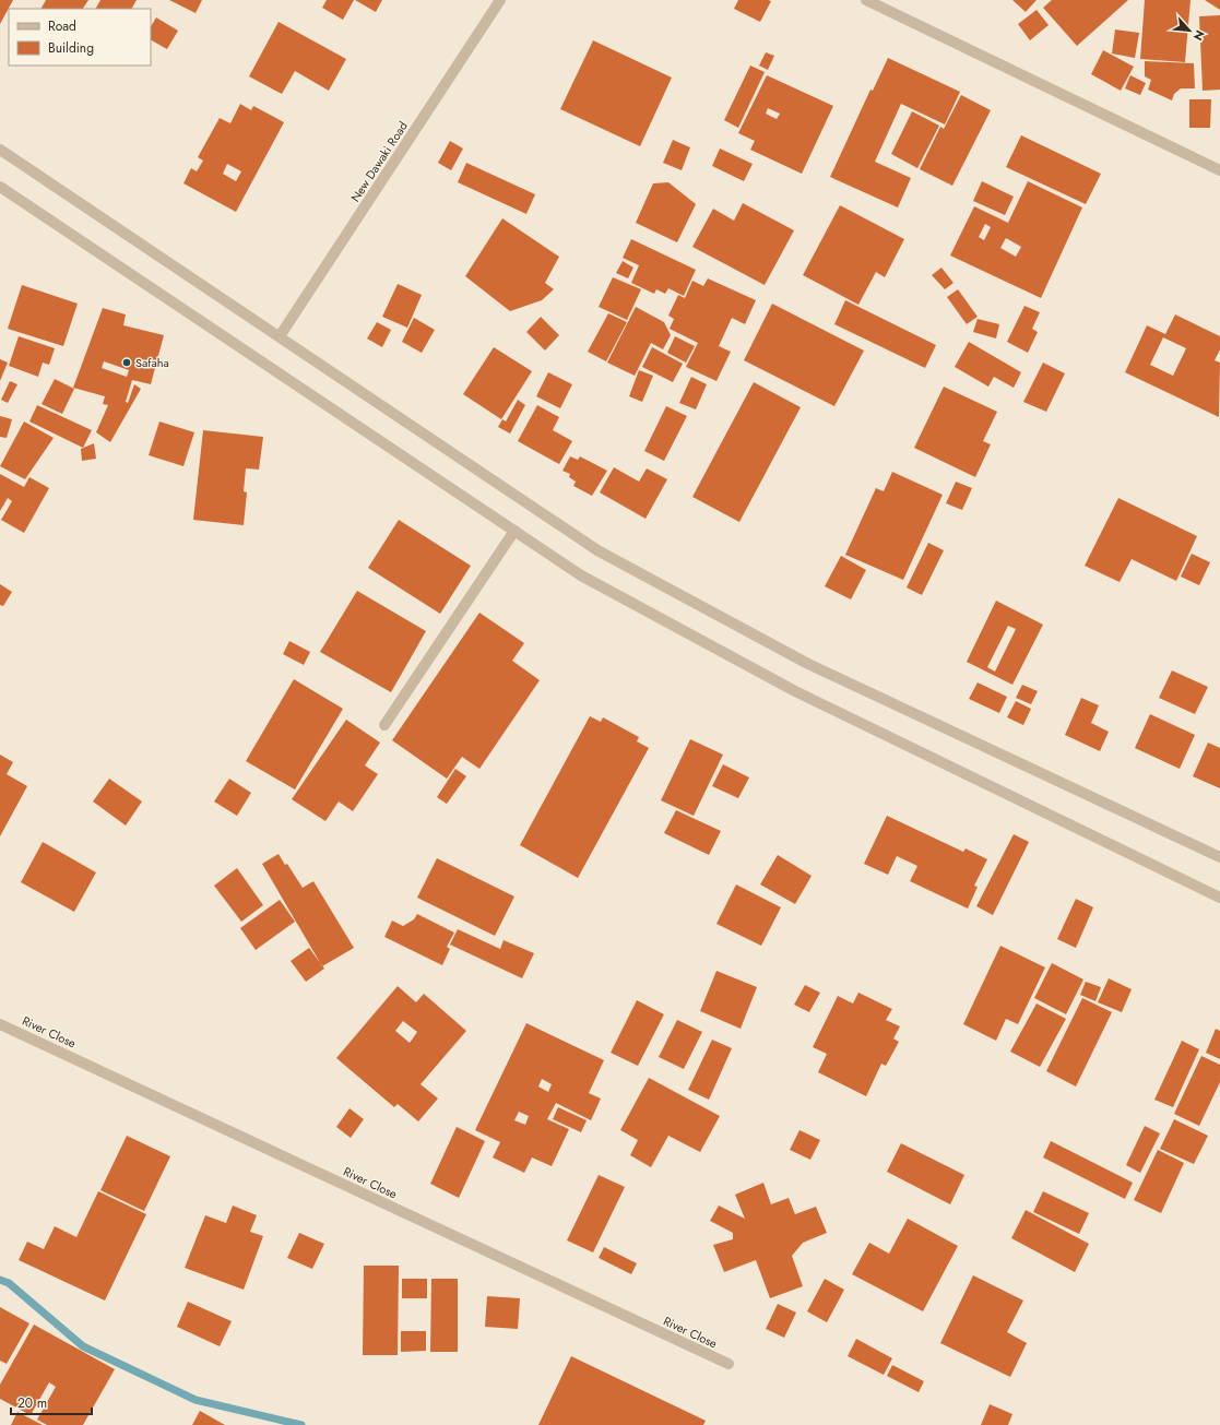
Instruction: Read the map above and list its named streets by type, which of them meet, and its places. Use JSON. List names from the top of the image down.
{
  "streets": {
    "street": ["New Dawaki Road", "River Close"]
  },
  "places": ["Safaha"],
  "legend": ["Road", "Building"],
  "scale_bar": "20 m",
  "north": "bottom right"
}
